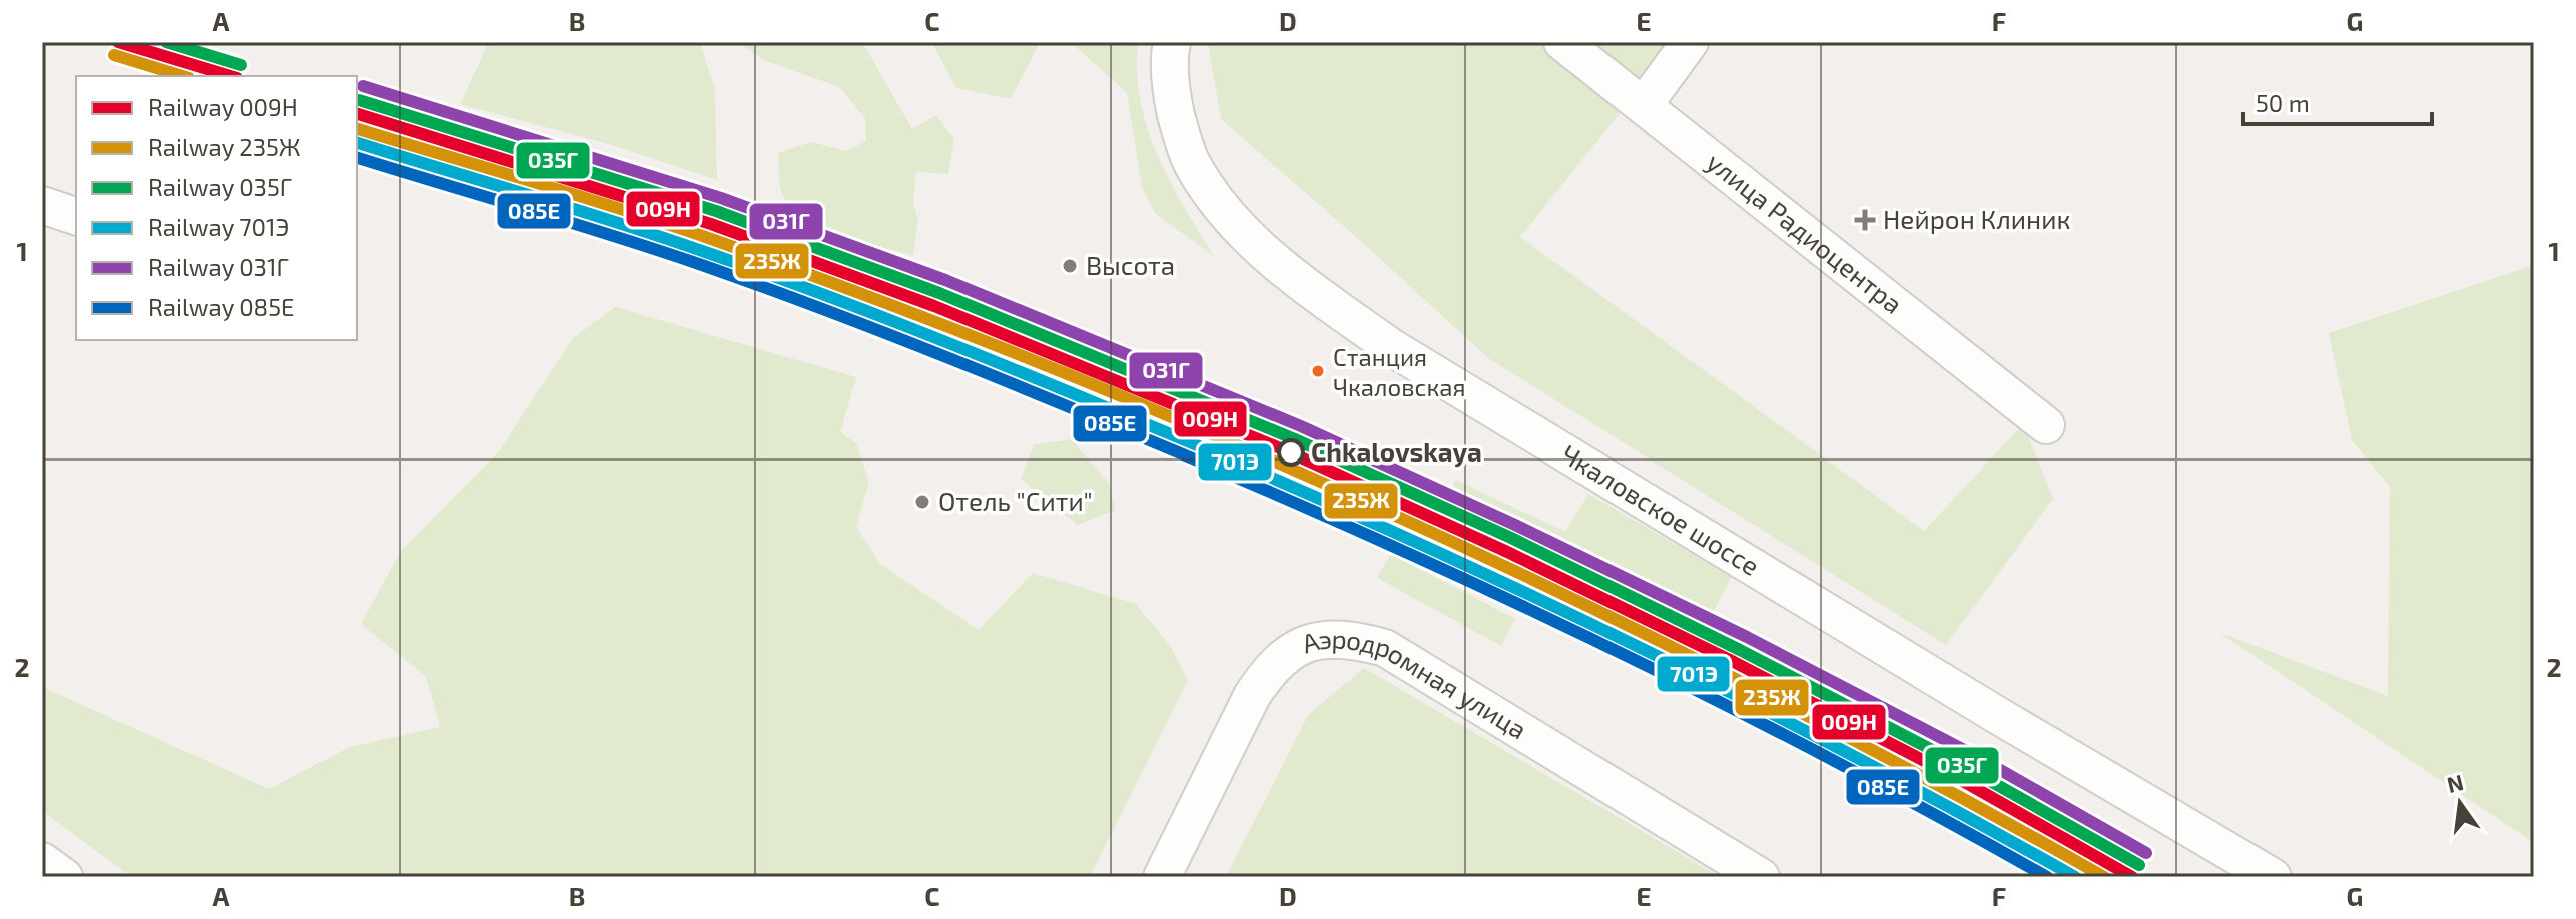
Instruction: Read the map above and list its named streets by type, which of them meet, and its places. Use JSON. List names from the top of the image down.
{
  "streets": {
    "street": ["улица Радиоцентра", "Чкаловское шоссе", "Аэродромная улица"]
  },
  "places": {
    "health": ["Нейрон Клиник"],
    "other": [
      "Высота",
      "Станция Чкаловская",
      "Chkalovskaya",
      "Отель \"Сити\""
    ]
  },
  "lines": [
    "rail line 009Н",
    "rail line 035Г",
    "rail line 235Ж",
    "rail line 031Г",
    "rail line 701Э",
    "rail line 085Е"
  ],
  "legend": [
    "Railway 009Н",
    "Railway 235Ж",
    "Railway 035Г",
    "Railway 701Э",
    "Railway 031Г",
    "Railway 085Е"
  ],
  "scale_bar": "50 m",
  "north": "top",
  "grid": {
    "columns": [
      "A",
      "B",
      "C",
      "D",
      "E",
      "F",
      "G"
    ],
    "rows": ["1", "2"]
  }
}
